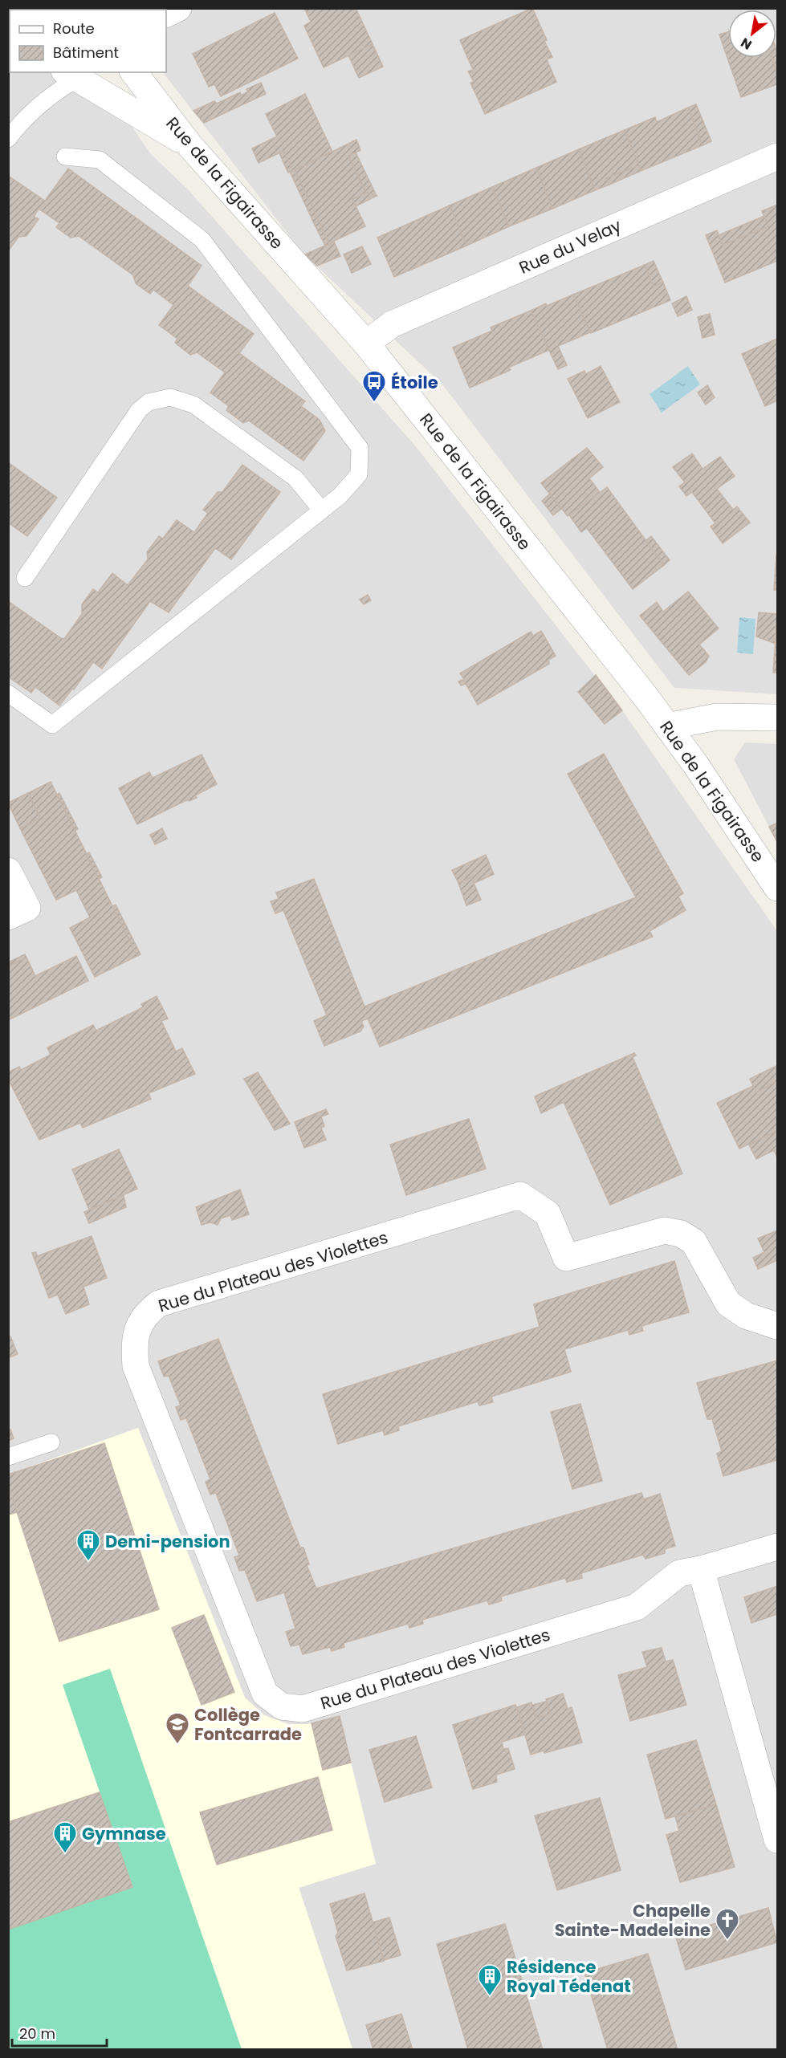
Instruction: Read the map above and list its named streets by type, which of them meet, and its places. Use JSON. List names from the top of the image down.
{
  "streets": {
    "street": ["Rue de la Figairasse", "Rue du Velay", "Rue du Plateau des Violettes"]
  },
  "crossings": [
    ["Rue de la Figairasse", "Rue du Velay"]
  ],
  "places": {
    "bus stop": ["Étoile"],
    "building": ["Demi-pension", "Gymnase", "Résidence Royal Tédenat"],
    "school or university": ["Collège Fontcarrade"],
    "church": ["Chapelle Sainte-Madeleine"]
  },
  "legend": ["Route", "Bâtiment"],
  "scale_bar": "20 m",
  "north": "bottom left"
}
